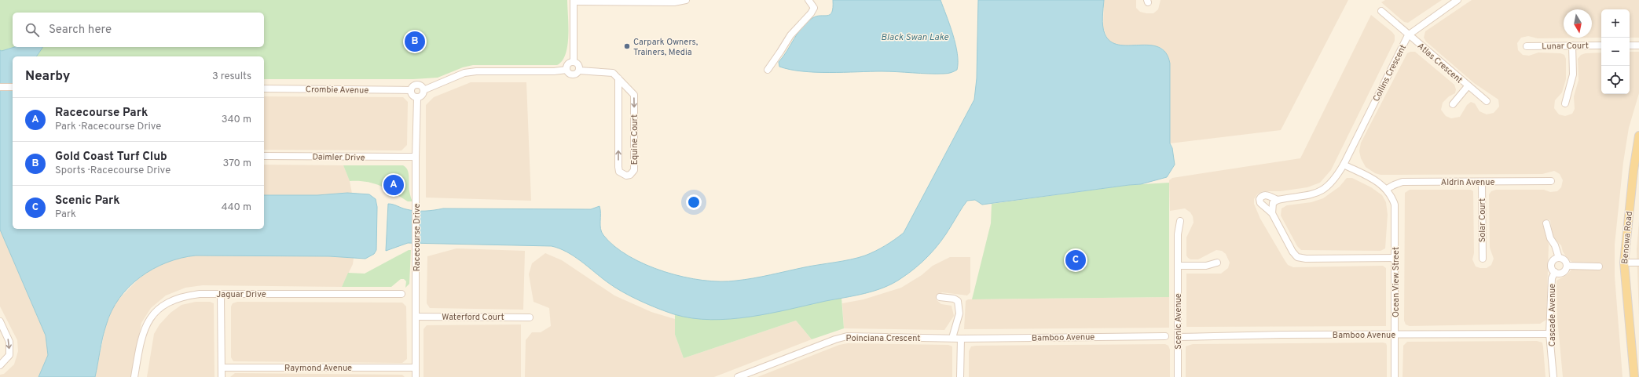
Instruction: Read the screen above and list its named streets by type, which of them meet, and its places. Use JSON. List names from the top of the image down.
{
  "streets": {
    "main road": ["Benowa Road"],
    "street": [
      "Lunar Court",
      "Atlas Crescent",
      "Collins Crescent",
      "Crombie Avenue",
      "Equine Court",
      "Daimler Drive",
      "Aldrin Avenue",
      "Solar Court",
      "Racecourse Drive",
      "Ocean View Street",
      "Jaguar Drive",
      "Cascade Avenue",
      "Waterford Court",
      "Scenic Avenue",
      "Bamboo Avenue",
      "Poinciana Crescent",
      "Raymond Avenue"
    ]
  },
  "crossings": [
    ["Atlas Crescent", "Collins Crescent"],
    ["Collins Crescent", "Ocean View Street"],
    ["Crombie Avenue", "Racecourse Drive"],
    ["Daimler Drive", "Racecourse Drive"],
    ["Aldrin Avenue", "Solar Court"],
    ["Aldrin Avenue", "Ocean View Street"],
    ["Racecourse Drive", "Waterford Court"],
    ["Racecourse Drive", "Raymond Avenue"],
    ["Ocean View Street", "Bamboo Avenue"],
    ["Cascade Avenue", "Bamboo Avenue"],
    ["Scenic Avenue", "Bamboo Avenue"],
    ["Bamboo Avenue", "Poinciana Crescent"]
  ],
  "water": ["Black Swan Lake"],
  "places": ["Carpark Owners, Trainers, Media"],
  "north": "bottom",
  "page": {
    "map_buttons": ["+", "−"],
    "search": "Search here",
    "pins": ["B", "A", "C"],
    "heading": ["Nearby", "3 results"],
    "list": [
      {
        "mark": "A",
        "name": "Racecourse Park",
        "note": "Park · Racecourse Drive",
        "value": "340 m"
      },
      {
        "mark": "B",
        "name": "Gold Coast Turf Club",
        "note": "Sports · Racecourse Drive",
        "value": "370 m"
      },
      {
        "mark": "C",
        "name": "Scenic Park",
        "note": "Park",
        "value": "440 m"
      }
    ]
  }
}
